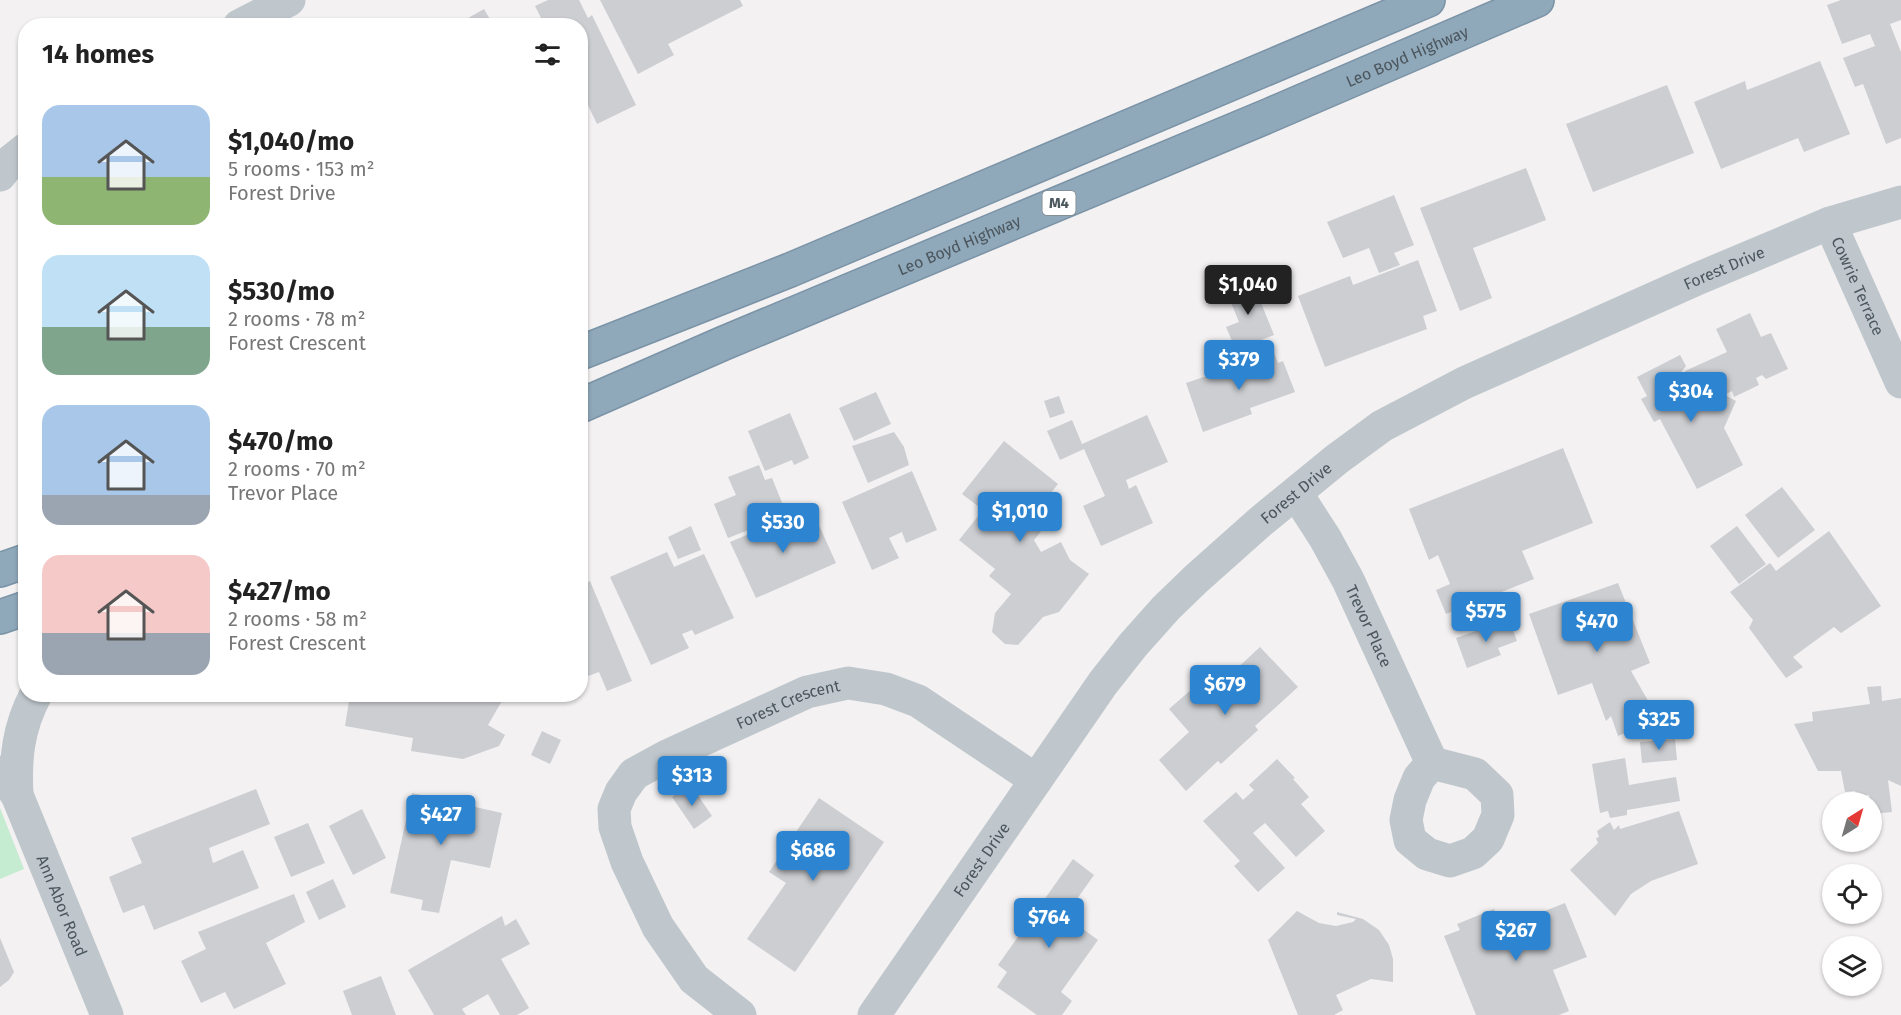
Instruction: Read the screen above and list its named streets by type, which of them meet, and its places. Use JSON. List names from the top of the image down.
{
  "streets": {
    "highway": ["Leo Boyd Highway", "M4"],
    "street": [
      "Forest Drive",
      "Cowrie Terrace",
      "Trevor Place",
      "Forest Crescent",
      "Ann Abor Road"
    ]
  },
  "crossings": [
    ["Forest Drive", "Cowrie Terrace"],
    ["Forest Drive", "Trevor Place"],
    ["Forest Drive", "Forest Crescent"]
  ],
  "north": "top right",
  "page": {
    "heading": "14 homes",
    "list": [
      {
        "name": "$1,040/mo",
        "note": "5 rooms · 153 m² · Forest Drive"
      },
      {
        "name": "$530/mo",
        "note": "2 rooms · 78 m² · Forest Crescent"
      },
      {
        "name": "$470/mo",
        "note": "2 rooms · 70 m² · Trevor Place"
      },
      {
        "name": "$427/mo",
        "note": "2 rooms · 58 m² · Forest Crescent"
      }
    ],
    "price": [
      "$1,040",
      "$379",
      "$304",
      "$1,010",
      "$530",
      "$575",
      "$470",
      "$679",
      "$325",
      "$313",
      "$427",
      "$686",
      "$764",
      "$267"
    ]
  }
}
